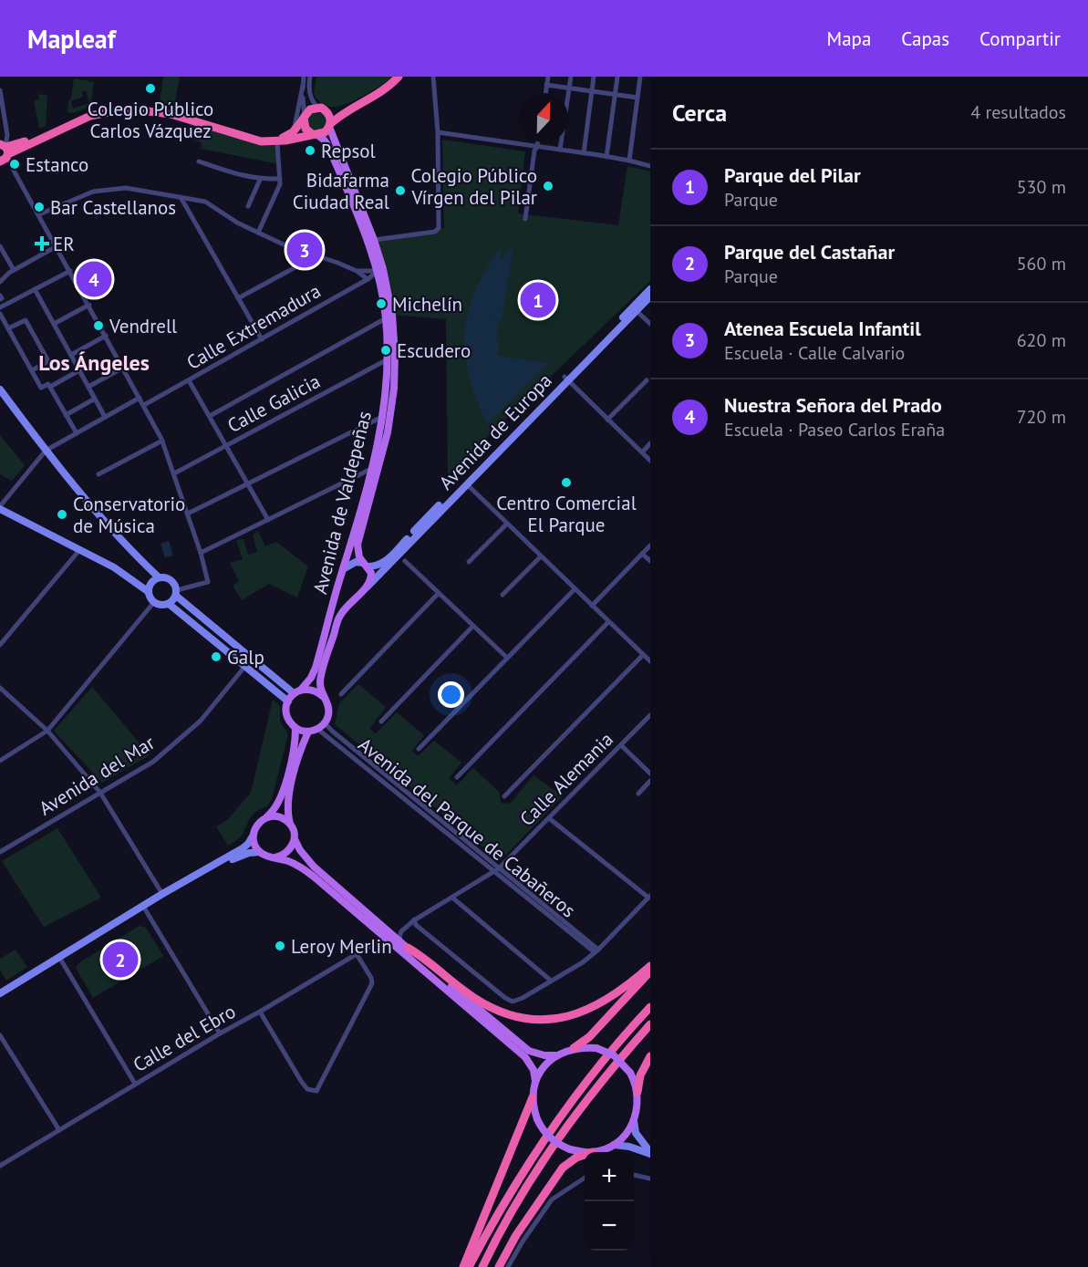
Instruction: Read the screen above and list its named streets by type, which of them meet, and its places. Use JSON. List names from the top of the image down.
{
  "streets": {
    "main road": ["Avenida de Europa", "Avenida de Valdepeñas"],
    "street": [
      "Calle Extremadura",
      "Calle Galicia",
      "Avenida del Mar",
      "Calle Alemania",
      "Avenida del Parque de Cabañeros",
      "Calle del Ebro"
    ]
  },
  "crossings": [
    ["Calle Extremadura", "Avenida de Valdepeñas"],
    ["Calle Galicia", "Avenida de Valdepeñas"],
    ["Avenida de Europa", "Avenida de Valdepeñas"],
    ["Avenida de Valdepeñas", "Avenida del Parque de Cabañeros"],
    ["Calle Alemania", "Avenida del Parque de Cabañeros"]
  ],
  "districts": ["Los Ángeles"],
  "places": {
    "other": [
      "Colegio Público Carlos Vázquez",
      "Repsol",
      "Estanco",
      "Colegio Público Vírgen del Pilar",
      "Bidafarma Ciudad Real",
      "Bar Castellanos",
      "Michelín",
      "Vendrell",
      "Escudero",
      "Centro Comercial El Parque",
      "Conservatorio de Música",
      "Galp",
      "Leroy Merlin"
    ],
    "health": ["ER"]
  },
  "north": "top",
  "page": {
    "header": "Mapleaf",
    "nav": ["Mapa", "Capas", "Compartir"],
    "heading": ["Cerca", "4 resultados"],
    "list": [
      {
        "mark": "1",
        "name": "Parque del Pilar",
        "note": "Parque",
        "value": "530 m"
      },
      {
        "mark": "2",
        "name": "Parque del Castañar",
        "note": "Parque",
        "value": "560 m"
      },
      {
        "mark": "3",
        "name": "Atenea Escuela Infantil",
        "note": "Escuela · Calle Calvario",
        "value": "620 m"
      },
      {
        "mark": "4",
        "name": "Nuestra Señora del Prado",
        "note": "Escuela · Paseo Carlos Eraña",
        "value": "720 m"
      }
    ],
    "pins": [
      "3",
      "4",
      "1",
      "2"
    ],
    "map_buttons": ["+", "−"]
  }
}
